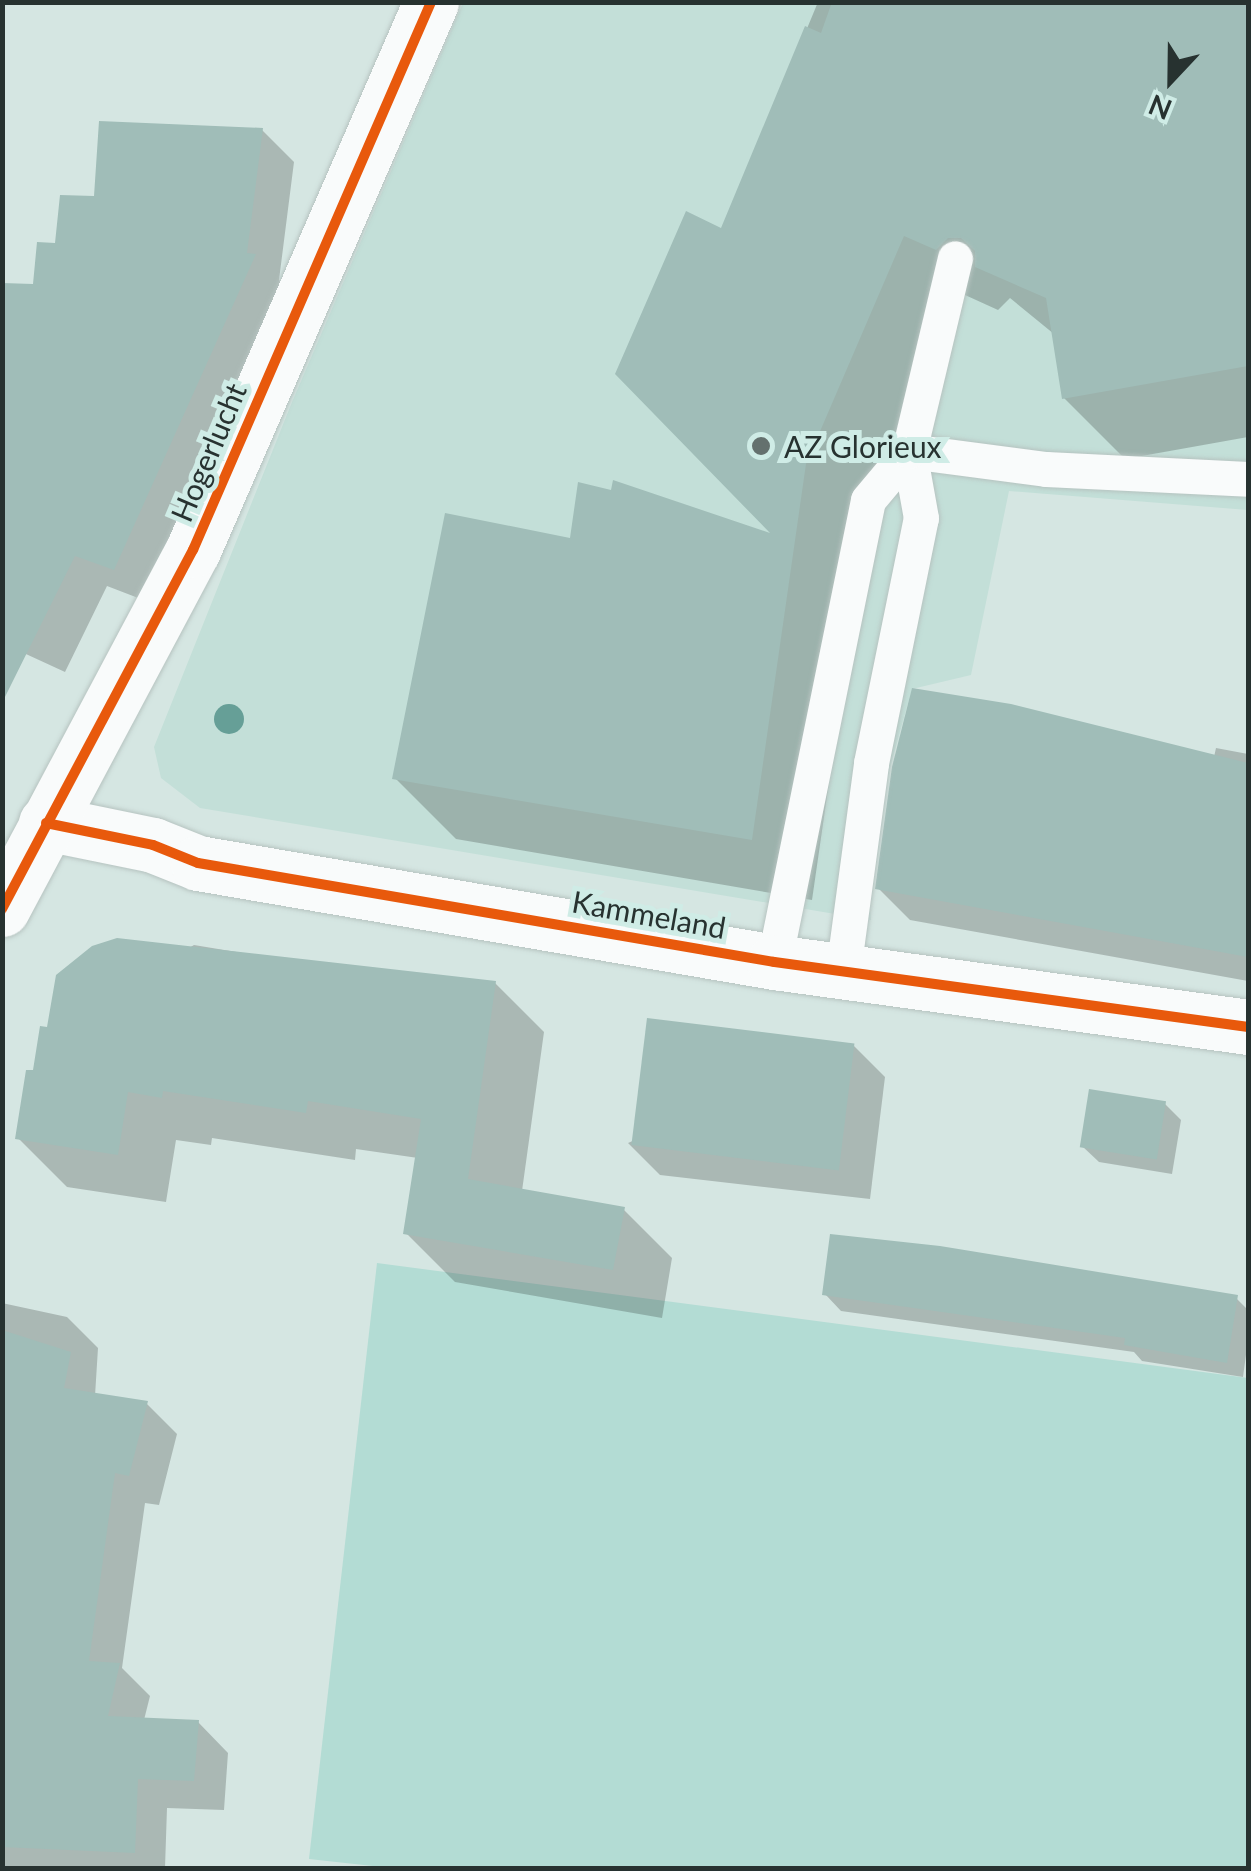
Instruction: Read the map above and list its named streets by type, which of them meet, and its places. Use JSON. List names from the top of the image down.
{
  "streets": {
    "street": ["Hogerlucht", "Kammeland"]
  },
  "crossings": [
    ["Hogerlucht", "Kammeland"]
  ],
  "places": ["AZ Glorieux"],
  "north": "bottom"
}
